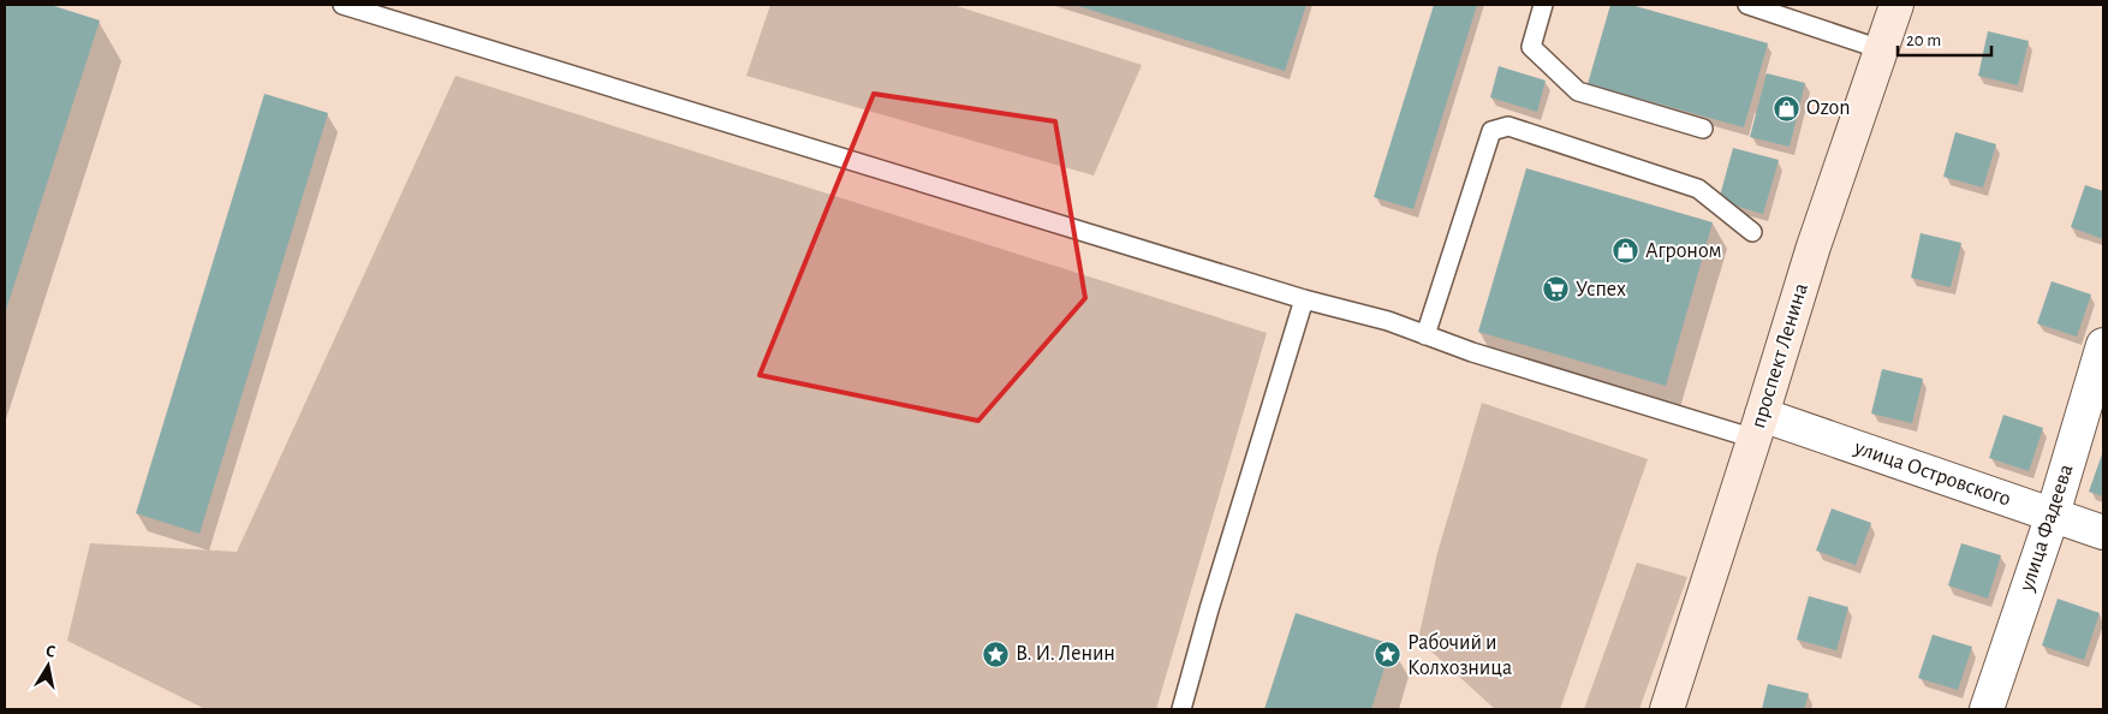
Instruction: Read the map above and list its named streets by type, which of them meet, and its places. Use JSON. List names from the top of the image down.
{
  "streets": {
    "street": ["проспект Ленина", "улица Островского", "улица Фадеева"]
  },
  "crossings": [
    ["проспект Ленина", "улица Островского"],
    ["улица Островского", "улица Фадеева"]
  ],
  "places": {
    "shop": ["Ozon", "Агроном"],
    "supermarket": ["Успех"],
    "place": ["В. И. Ленин", "Рабочий и Колхозница"]
  },
  "scale_bar": "20 m",
  "north": "top"
}
